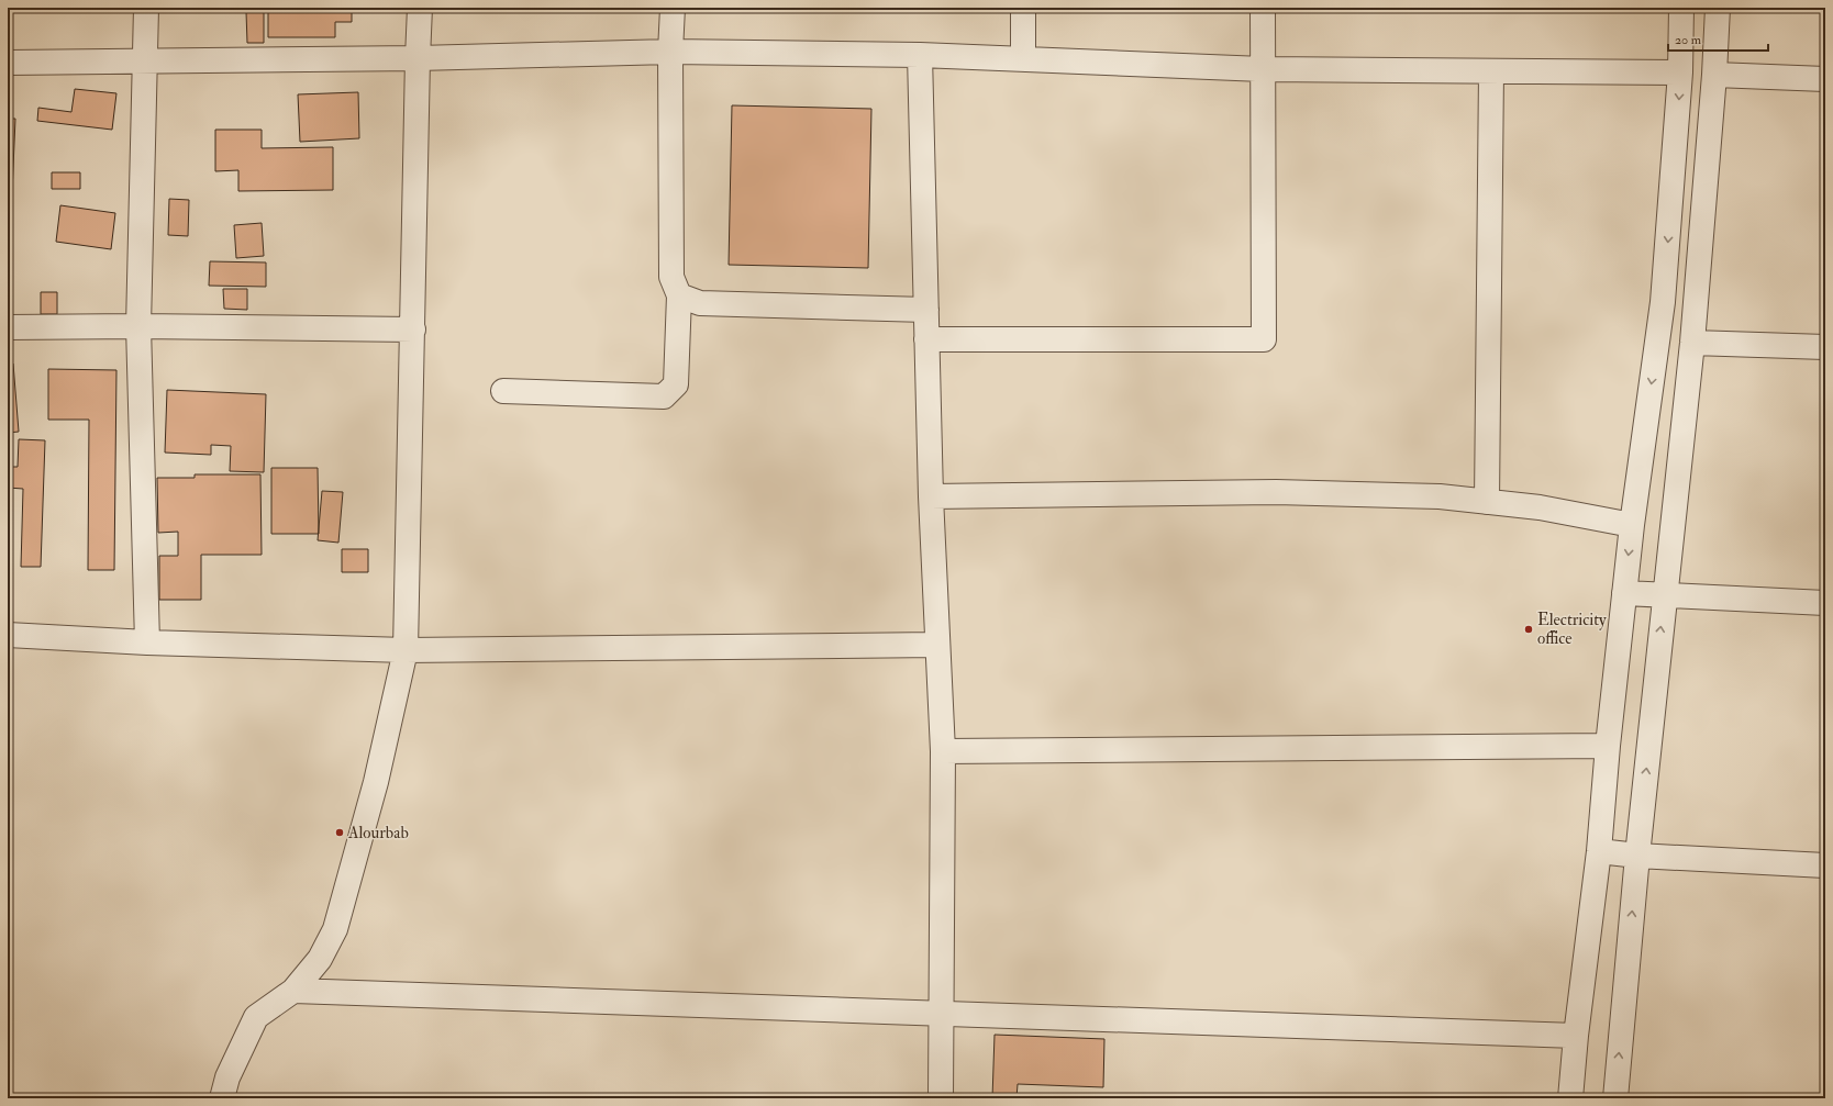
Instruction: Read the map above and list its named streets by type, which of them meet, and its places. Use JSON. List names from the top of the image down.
{
  "places": ["Electricity office", "Alourbab"],
  "scale_bar": "20 m"
}
